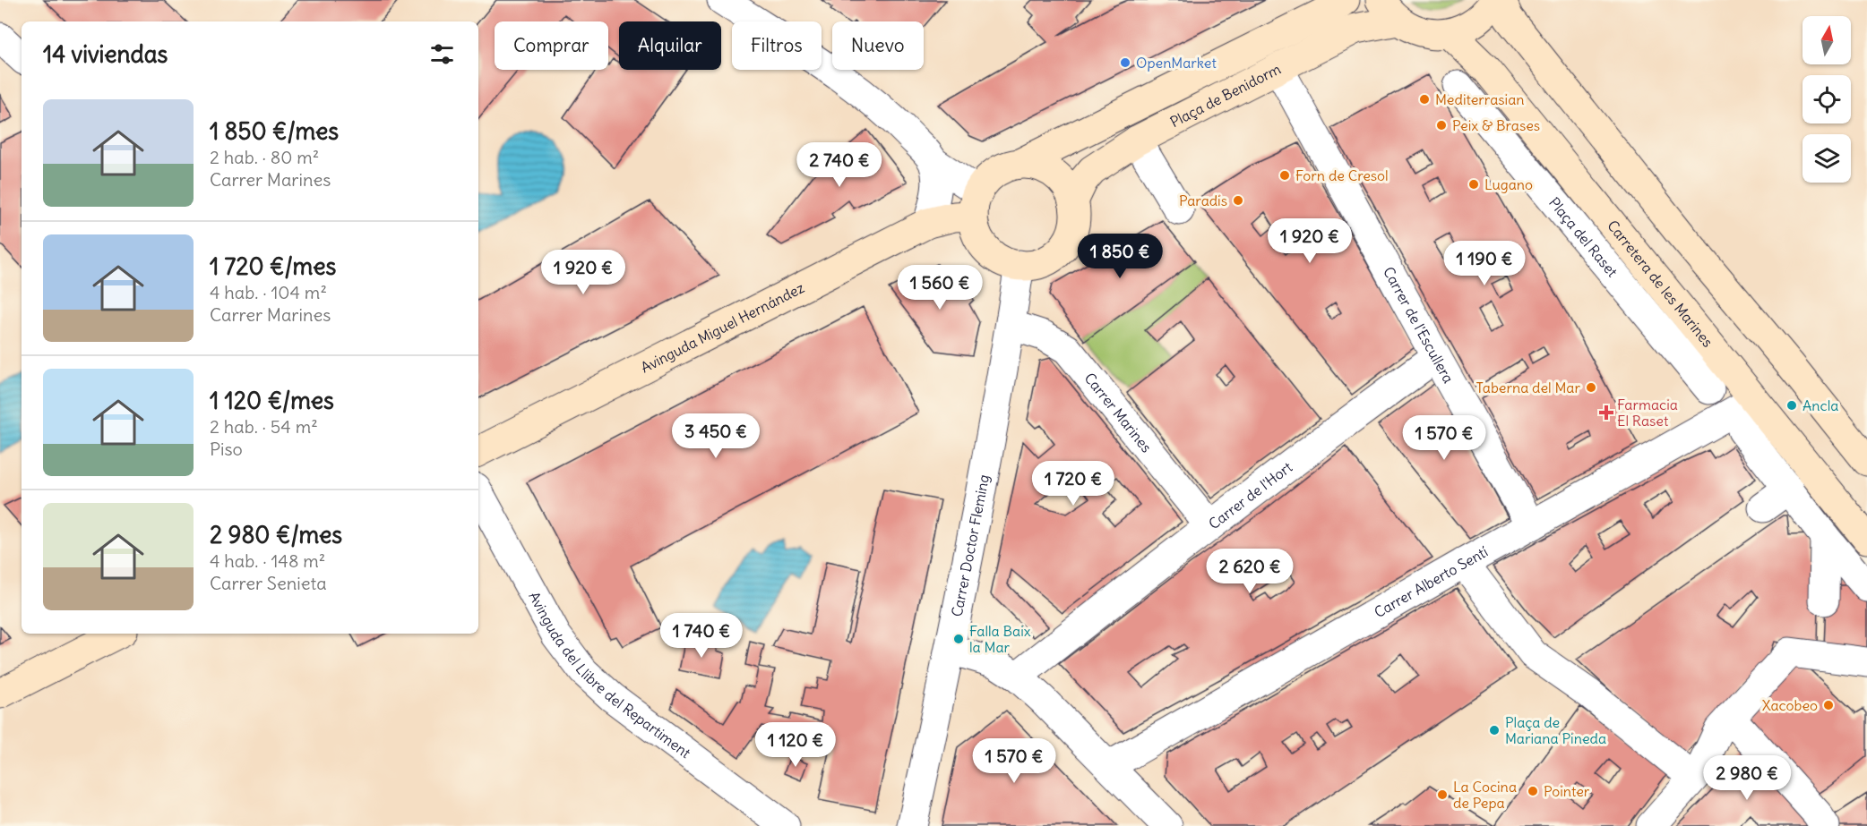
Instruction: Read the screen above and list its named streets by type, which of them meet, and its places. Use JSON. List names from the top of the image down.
{
  "streets": {
    "main road": ["Plaça de Benidorm", "Carretera de les Marines", "Avinguda Miguel Hernández"],
    "street": [
      "Plaça del Raset",
      "Carrer de l'Escullera",
      "Carrer Marines",
      "Carrer de l'Hort",
      "Carrer Doctor Fleming",
      "Carrer Alberto Sentí",
      "Avinguda del Llibre del Repartiment"
    ]
  },
  "crossings": [
    ["Plaça de Benidorm", "Carretera de les Marines"],
    ["Plaça de Benidorm", "Carrer de l'Escullera"],
    ["Plaça de Benidorm", "Avinguda Miguel Hernández"],
    ["Plaça de Benidorm", "Carrer Doctor Fleming"],
    ["Carretera de les Marines", "Carrer Alberto Sentí"],
    ["Carrer de l'Escullera", "Carrer de l'Hort"],
    ["Carrer de l'Escullera", "Carrer Alberto Sentí"],
    ["Avinguda Miguel Hernández", "Carrer Doctor Fleming"],
    ["Carrer Marines", "Carrer de l'Hort"],
    ["Carrer Marines", "Carrer Doctor Fleming"]
  ],
  "places": {
    "other": [
      "OpenMarket",
      "Mediterrasian",
      "Peix & Brases",
      "Forn de Cresol",
      "Lugano",
      "Paradis",
      "Taberna del Mar",
      "Ancla",
      "Falla Baix la Mar",
      "Xacobeo",
      "Plaça de Mariana Pineda",
      "Pointer",
      "La Cocina de Pepa"
    ],
    "health": ["Farmacia El Raset"]
  },
  "north": "top",
  "page": {
    "chip": [
      "Comprar",
      "Alquilar",
      "Filtros",
      "Nuevo"
    ],
    "heading": "14 viviendas",
    "list": [
      {
        "name": "1 850 €/mes",
        "note": "2 hab. · 80 m² · Carrer Marines"
      },
      {
        "name": "1 720 €/mes",
        "note": "4 hab. · 104 m² · Carrer Marines"
      },
      {
        "name": "1 120 €/mes",
        "note": "2 hab. · 54 m² · Piso"
      },
      {
        "name": "2 980 €/mes",
        "note": "4 hab. · 148 m² · Carrer Senieta"
      }
    ],
    "price": [
      "2 740 €",
      "1 920 €",
      "1 850 €",
      "1 190 €",
      "1 920 €",
      "1 560 €",
      "3 450 €",
      "1 570 €",
      "1 720 €",
      "2 620 €",
      "1 740 €",
      "1 120 €",
      "1 570 €",
      "2 980 €"
    ]
  }
}
